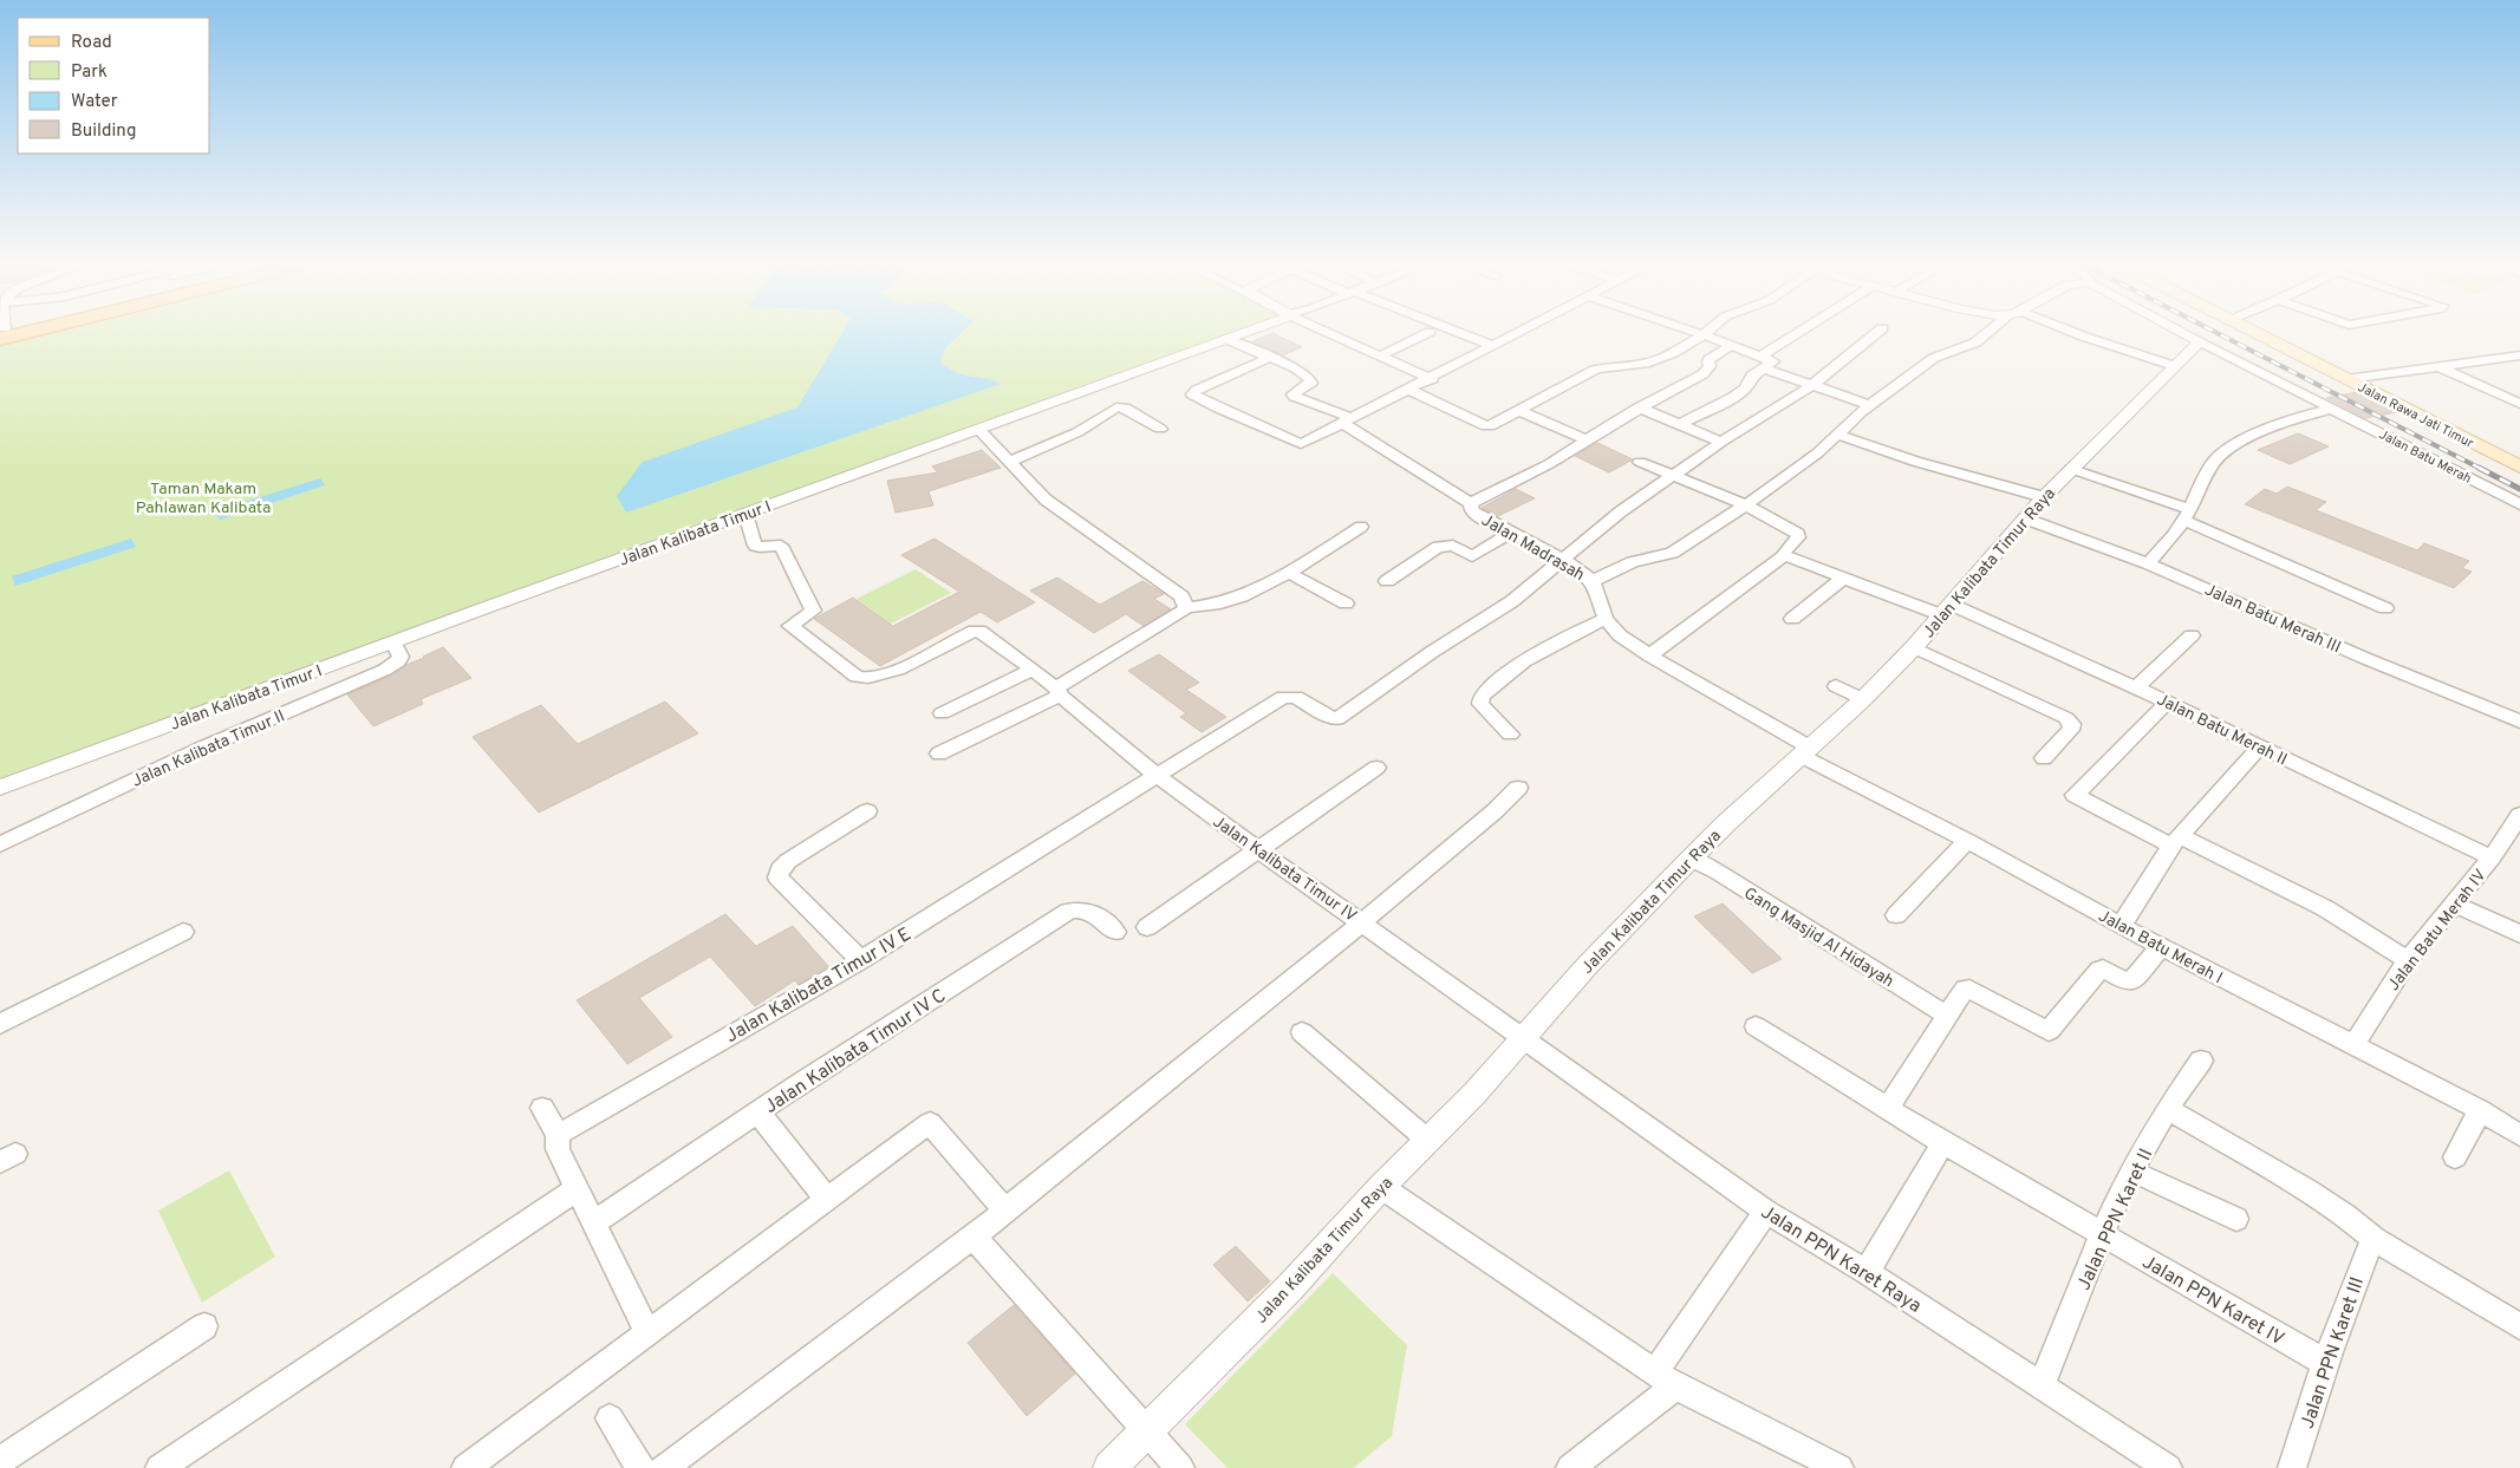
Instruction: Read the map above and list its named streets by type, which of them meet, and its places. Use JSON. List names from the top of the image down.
{
  "streets": {
    "main road": ["Jalan Rawa Jati Timur"],
    "street": [
      "Jalan Batu Merah",
      "Jalan Kalibata Timur I",
      "Jalan Madrasah",
      "Jalan Kalibata Timur Raya",
      "Jalan Batu Merah III",
      "Jalan Batu Merah II",
      "Jalan Kalibata Timur II",
      "Jalan Kalibata Timur IV",
      "Jalan Batu Merah IV",
      "Gang Masjid Al Hidayah",
      "Jalan Batu Merah I",
      "Jalan Kalibata Timur IV E",
      "Jalan Kalibata Timur IV C",
      "Jalan PPN Karet II",
      "Jalan PPN Karet Raya",
      "Jalan PPN Karet IV",
      "Jalan PPN Karet III"
    ]
  },
  "crossings": [
    ["Jalan Kalibata Timur I", "Jalan Kalibata Timur II"],
    ["Jalan Kalibata Timur I", "Jalan Kalibata Timur IV"],
    ["Jalan Madrasah", "Jalan Kalibata Timur Raya"],
    ["Jalan Madrasah", "Jalan Batu Merah I"],
    ["Jalan Madrasah", "Jalan Kalibata Timur IV E"],
    ["Jalan Kalibata Timur Raya", "Jalan Batu Merah III"],
    ["Jalan Kalibata Timur Raya", "Jalan Batu Merah II"],
    ["Jalan Kalibata Timur Raya", "Jalan Kalibata Timur IV"],
    ["Jalan Kalibata Timur Raya", "Gang Masjid Al Hidayah"],
    ["Jalan Kalibata Timur Raya", "Jalan Batu Merah I"],
    ["Jalan Kalibata Timur Raya", "Jalan PPN Karet Raya"],
    ["Jalan Batu Merah II", "Jalan Batu Merah IV"],
    ["Jalan Kalibata Timur IV", "Jalan Kalibata Timur IV E"],
    ["Jalan Kalibata Timur IV", "Jalan PPN Karet Raya"],
    ["Jalan Batu Merah IV", "Jalan Batu Merah I"],
    ["Jalan PPN Karet II", "Jalan PPN Karet Raya"],
    ["Jalan PPN Karet II", "Jalan PPN Karet IV"],
    ["Jalan PPN Karet IV", "Jalan PPN Karet III"]
  ],
  "parks": ["Taman Makam Pahlawan Kalibata"],
  "legend": [
    "Road",
    "Park",
    "Water",
    "Building"
  ]
}
